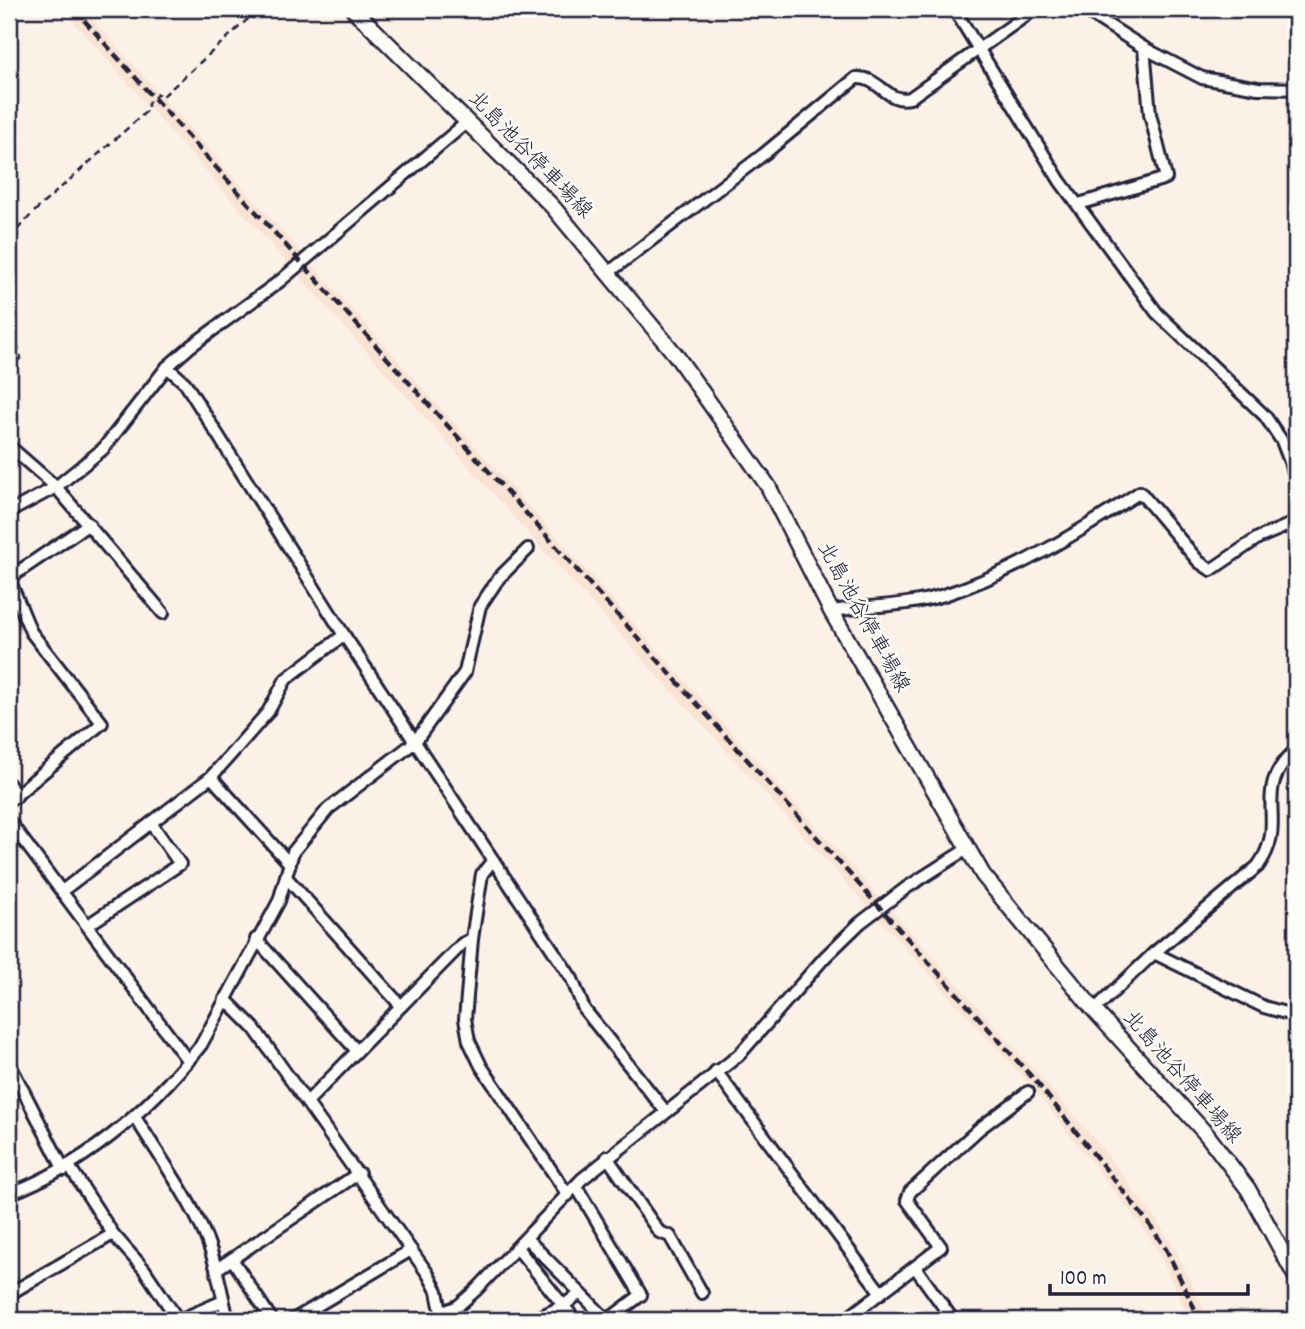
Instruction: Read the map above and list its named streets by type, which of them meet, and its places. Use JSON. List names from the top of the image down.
{
  "streets": {
    "main road": ["北島池谷停車場線"]
  },
  "scale_bar": "100 m"
}
